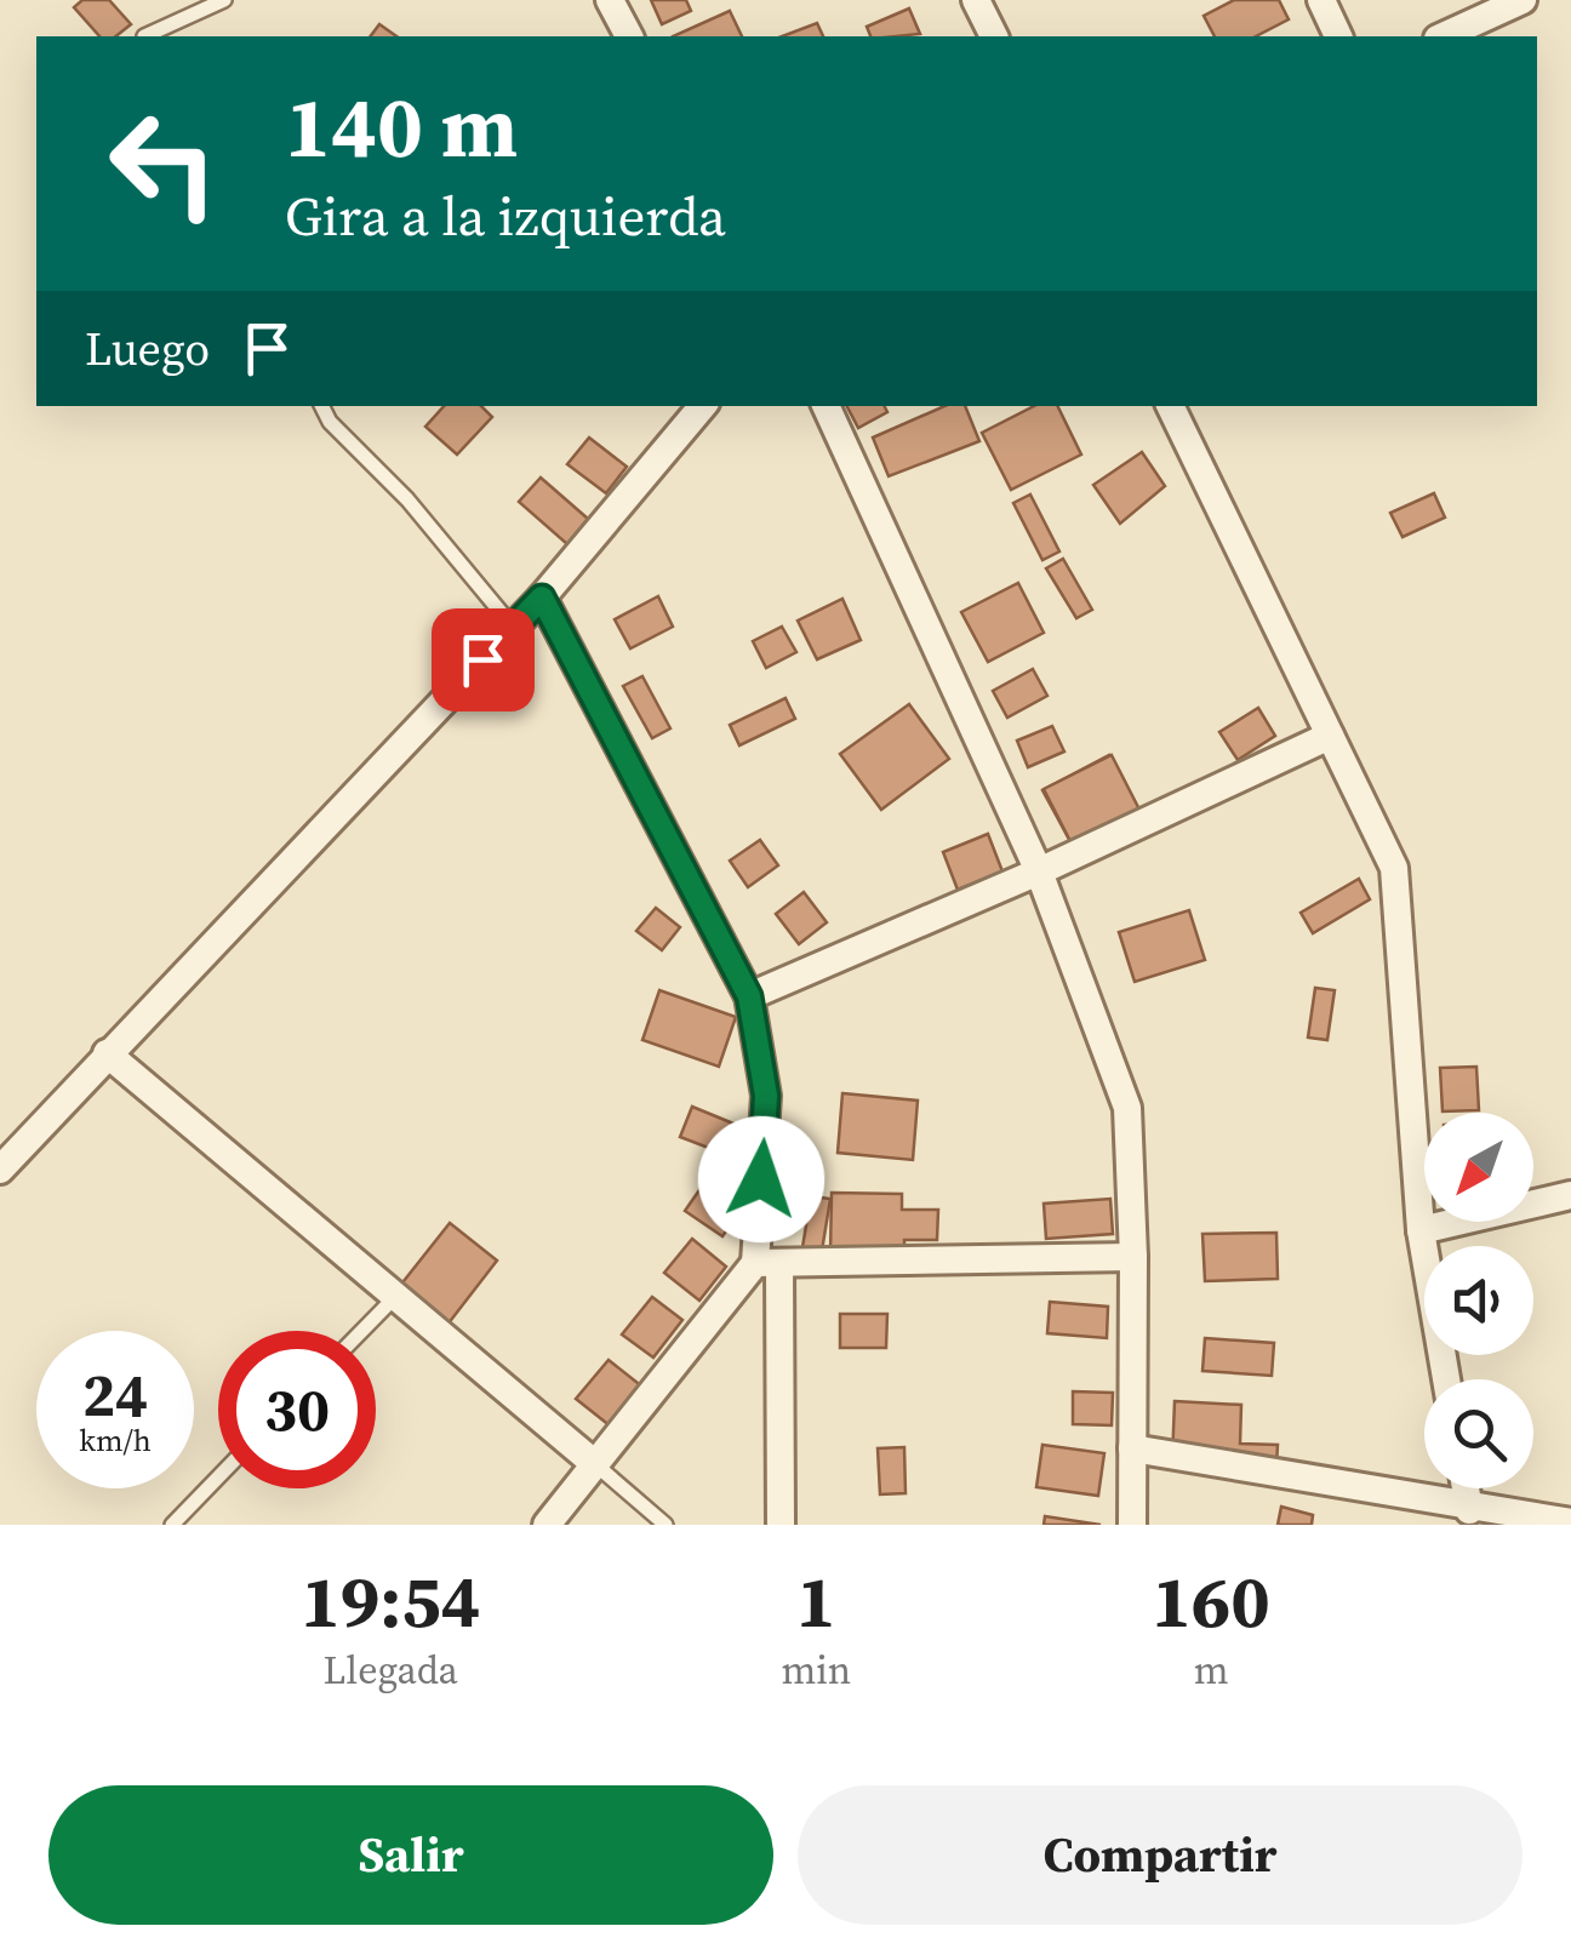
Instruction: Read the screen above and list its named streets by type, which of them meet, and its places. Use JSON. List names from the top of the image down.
{
  "north": "bottom left",
  "page": {
    "turn": ["140 m", "Gira a la izquierda"],
    "then": "Luego",
    "speed": "24 km/h",
    "limit": "30",
    "eta": [
      "19:54",
      "Llegada",
      "1",
      "min",
      "160",
      "m"
    ],
    "buttons": ["Salir", "Compartir"]
  }
}
